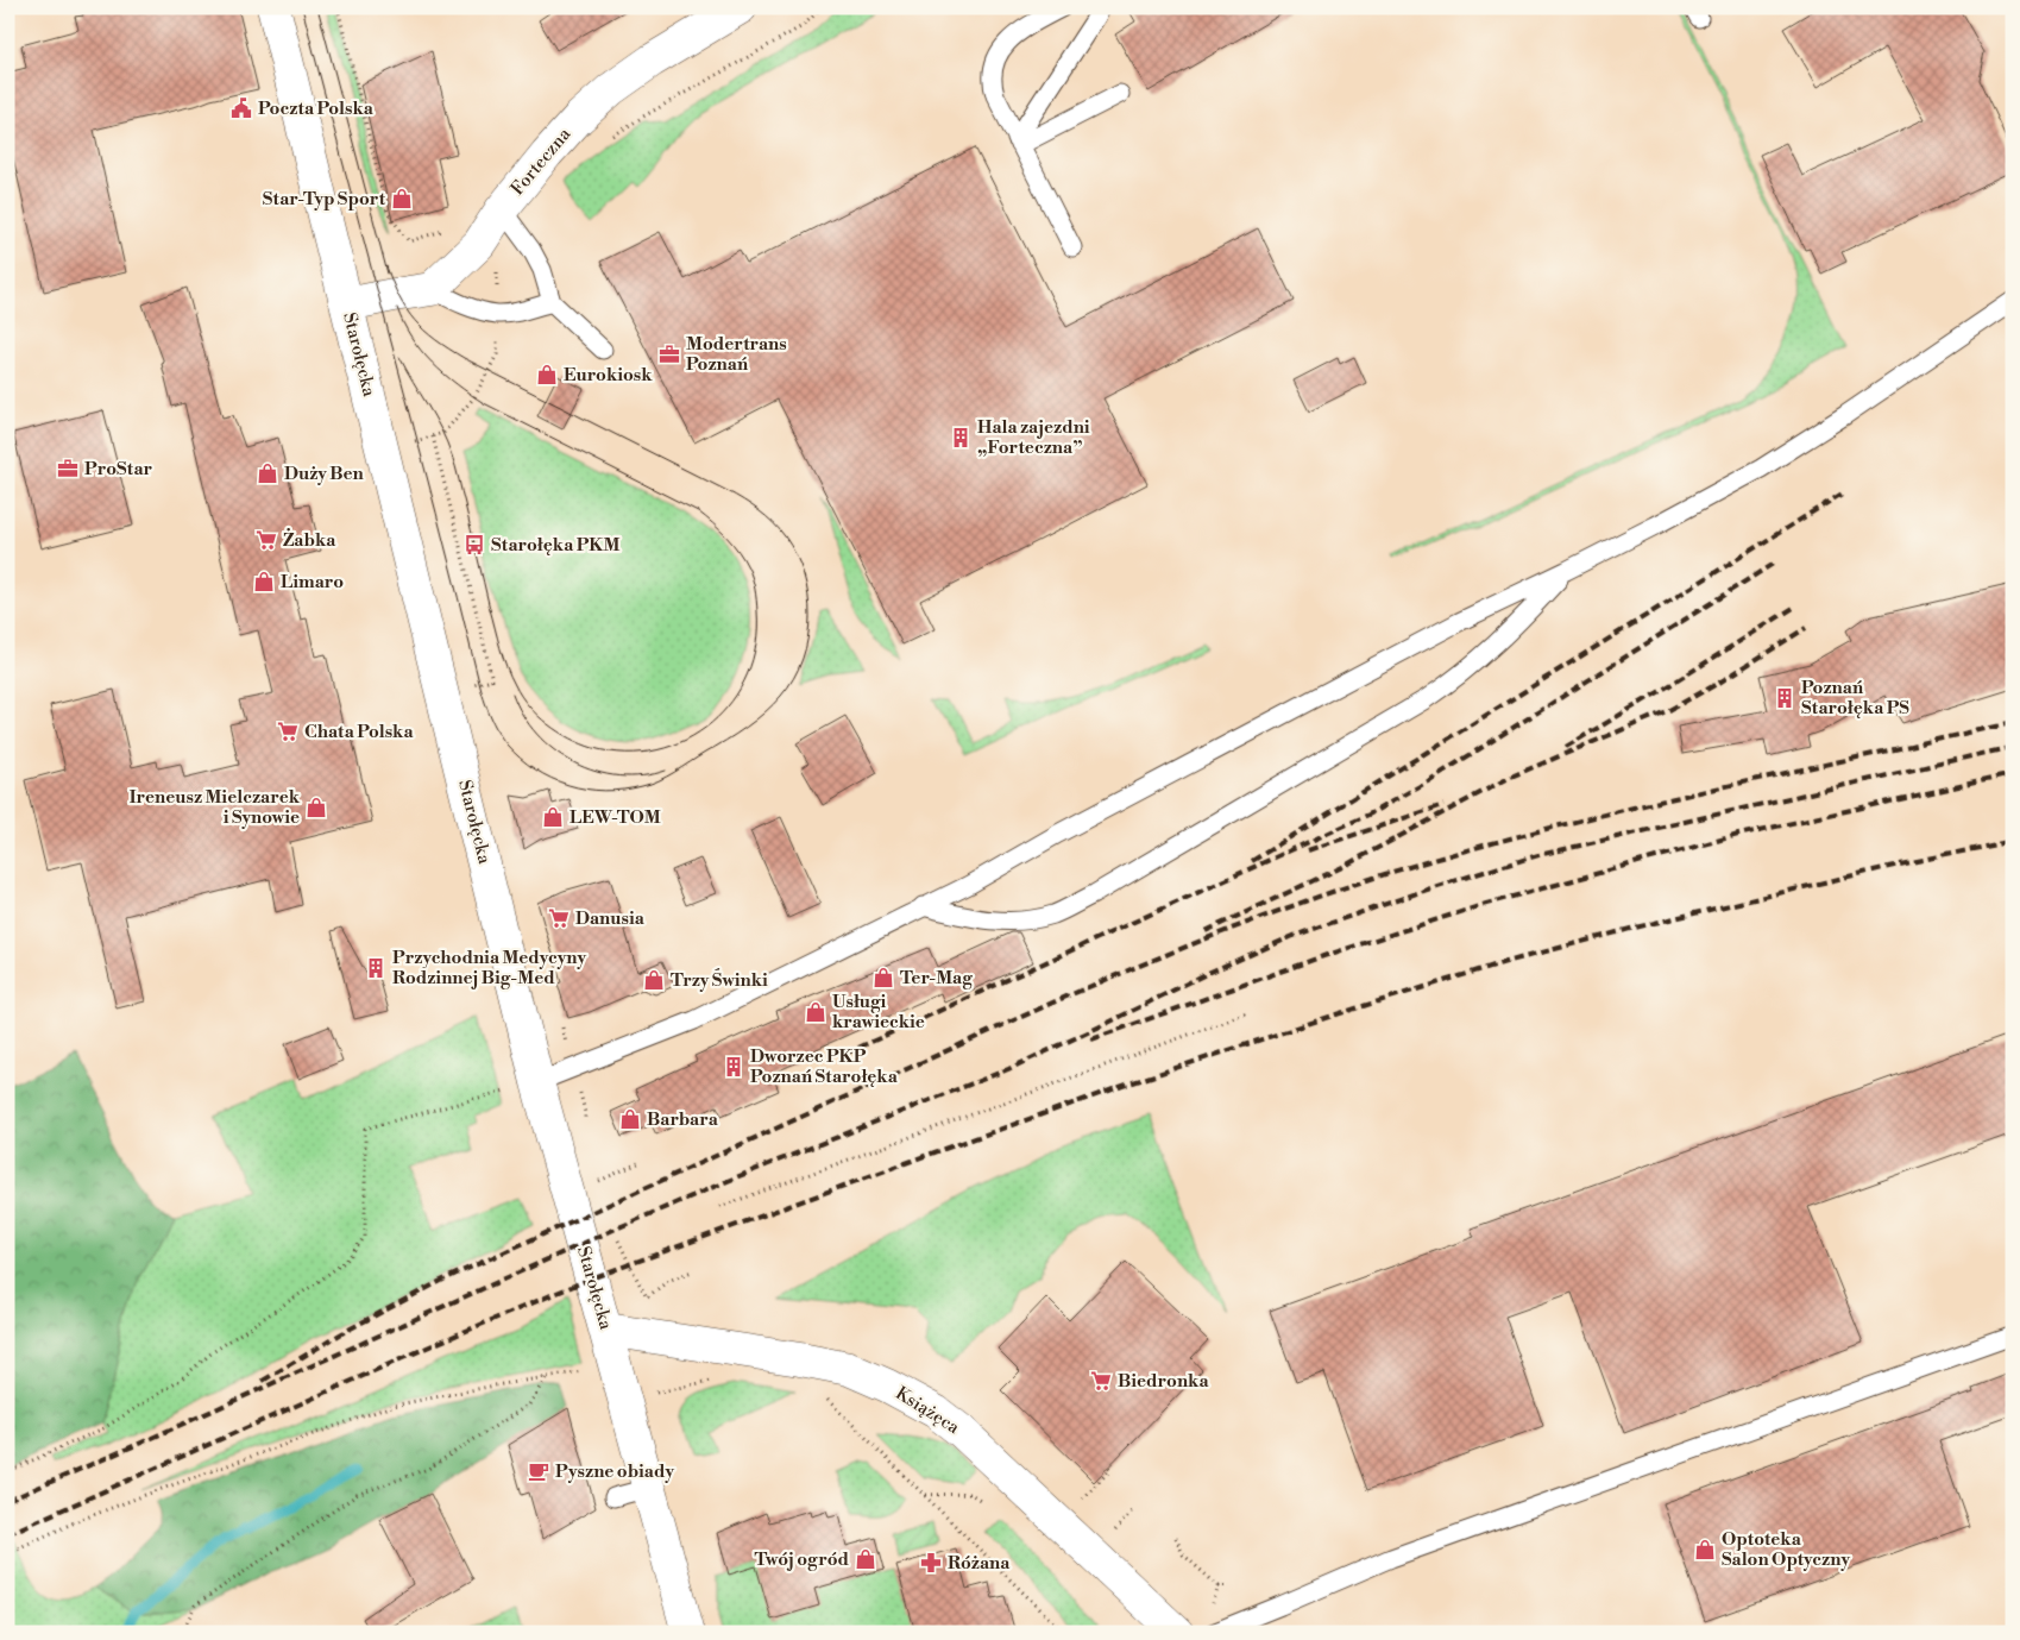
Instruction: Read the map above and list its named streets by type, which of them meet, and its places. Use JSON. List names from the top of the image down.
{
  "streets": {
    "street": ["Forteczna", "Starołęcka", "Książęca"]
  },
  "crossings": [
    ["Starołęcka", "Książęca"]
  ],
  "places": {
    "public building": ["Poczta Polska"],
    "shop": [
      "Star-Typ Sport",
      "Eurokiosk",
      "Duży Ben",
      "Limaro",
      "Ireneusz Mielczarek i Synowie",
      "LEW-TOM",
      "Ter-Mag",
      "Trzy Świnki",
      "Usługi krawieckie",
      "Barbara",
      "Optoteka Salon Optyczny",
      "Twój ogród"
    ],
    "office": ["Modertrans Poznań", "ProStar"],
    "building": [
      "Hala zajezdni „Forteczna”",
      "Poznań Starołęka PS",
      "Przychodnia Medycyny Rodzinnej Big-Med",
      "Dworzec PKP Poznań Starołęka"
    ],
    "supermarket": [
      "Żabka",
      "Chata Polska",
      "Danusia",
      "Biedronka"
    ],
    "bus stop": ["Starołęka PKM"],
    "cafe": ["Pyszne obiady"],
    "pharmacy": ["Różana"]
  }
}
